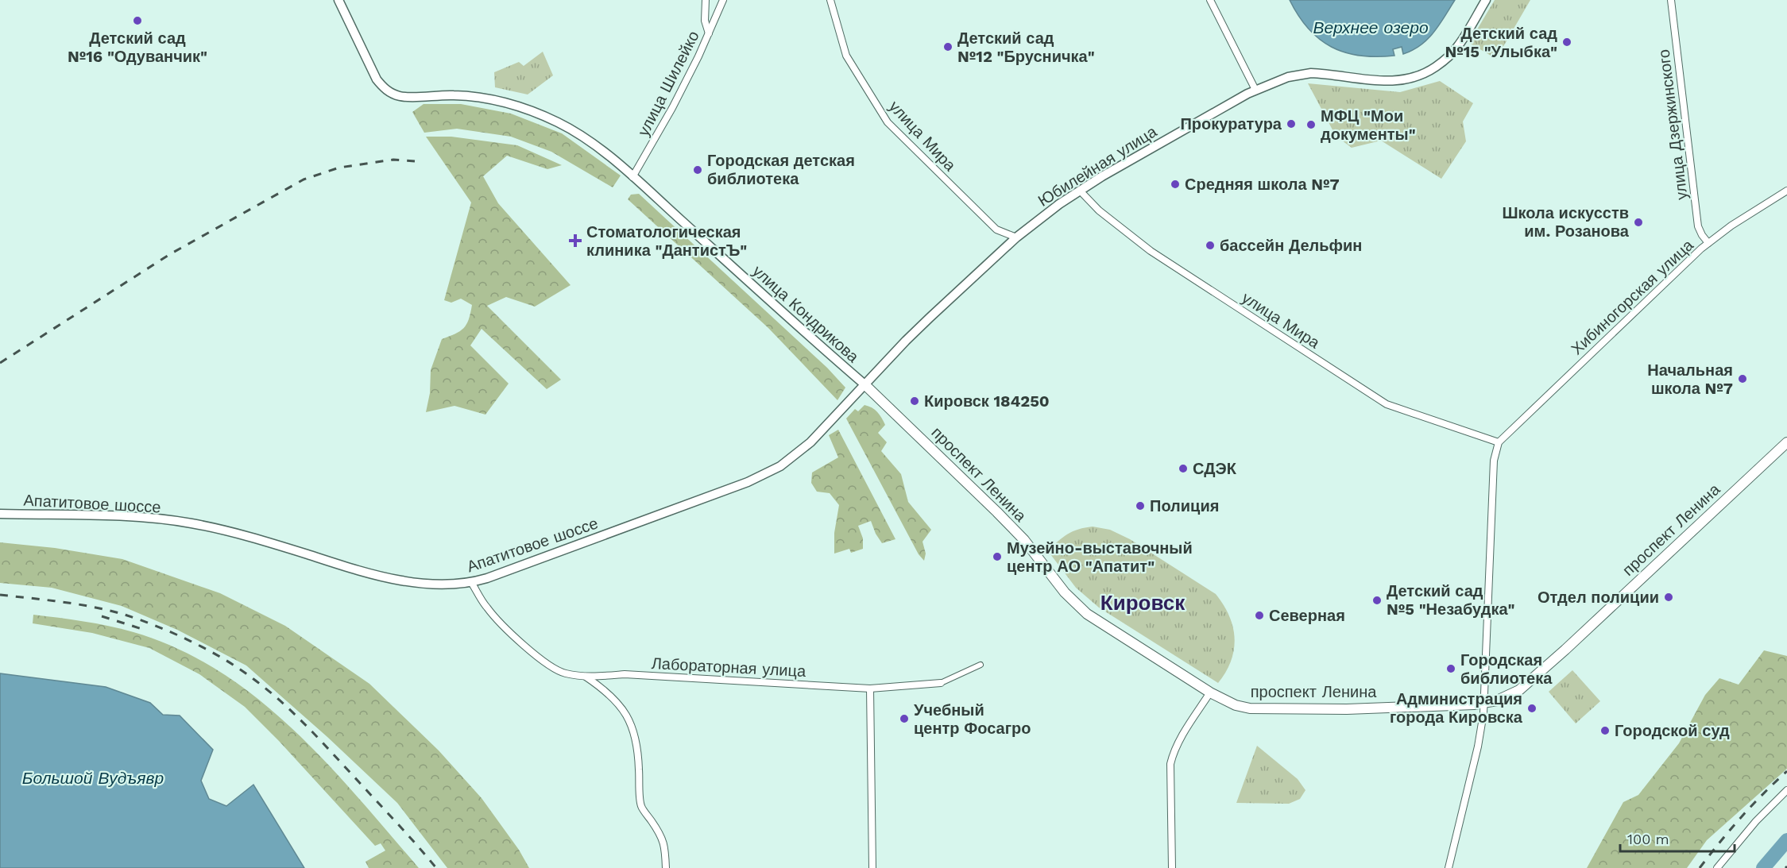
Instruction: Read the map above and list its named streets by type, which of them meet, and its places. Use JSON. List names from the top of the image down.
{
  "streets": {
    "main road": ["проспект Ленина"],
    "street": [
      "улица Шилейко",
      "улица Дзержинского",
      "улица Мира",
      "Юбилейная улица",
      "Хибиногорская улица",
      "улица Кондрикова",
      "Апатитовое шоссе",
      "Лабораторная улица"
    ]
  },
  "crossings": [
    ["улица Шилейко", "улица Кондрикова"],
    ["улица Дзержинского", "Хибиногорская улица"],
    ["улица Мира", "Юбилейная улица"],
    ["улица Мира", "Хибиногорская улица"],
    ["Юбилейная улица", "улица Кондрикова"],
    ["Юбилейная улица", "проспект Ленина"],
    ["Юбилейная улица", "Апатитовое шоссе"],
    ["улица Кондрикова", "проспект Ленина"],
    ["улица Кондрикова", "Апатитовое шоссе"],
    ["проспект Ленина", "Апатитовое шоссе"],
    ["Апатитовое шоссе", "Лабораторная улица"]
  ],
  "districts": ["Кировск"],
  "water": ["Верхнее озеро", "Большой Вудъявр"],
  "places": {
    "other": [
      "Детский сад №16 \"Одуванчик\"",
      "Детский сад №15 \"Улыбка\"",
      "Детский сад №12 \"Брусничка\"",
      "Прокуратура",
      "МФЦ \"Мои документы\"",
      "Городская детская библиотека",
      "Средняя школа №7",
      "Школа искусств им. Розанова",
      "бассейн Дельфин",
      "Начальная школа №7",
      "Кировск 184250",
      "СДЭК",
      "Полиция",
      "Музейно-выставочный центр АО \"Апатит\"",
      "Отдел полиции",
      "Детский сад №5 \"Незабудка\"",
      "Северная",
      "Городская библиотека",
      "Администрация города Кировска",
      "Учебный центр Фосагро",
      "Городской суд"
    ],
    "health": ["Стоматологическая клиника \"ДантистЪ\""]
  },
  "scale_bar": "100 m"
}
